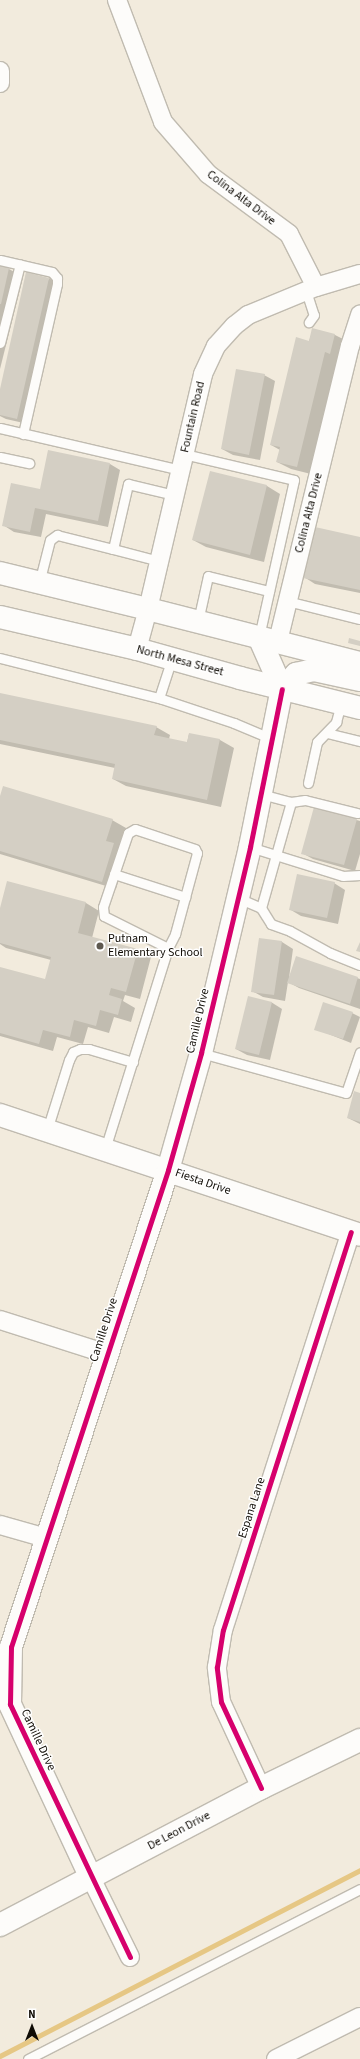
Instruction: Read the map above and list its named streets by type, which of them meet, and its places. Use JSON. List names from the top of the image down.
{
  "streets": {
    "street": [
      "Colina Alta Drive",
      "Fountain Road",
      "North Mesa Street",
      "Camille Drive",
      "Fiesta Drive",
      "Espana Lane",
      "De Leon Drive"
    ]
  },
  "crossings": [
    ["Colina Alta Drive", "Fountain Road"],
    ["Fountain Road", "North Mesa Street"],
    ["North Mesa Street", "Camille Drive"],
    ["Camille Drive", "Fiesta Drive"],
    ["Camille Drive", "De Leon Drive"],
    ["Fiesta Drive", "Espana Lane"],
    ["Espana Lane", "De Leon Drive"]
  ],
  "places": ["Putnam Elementary School"],
  "north": "top"
}
